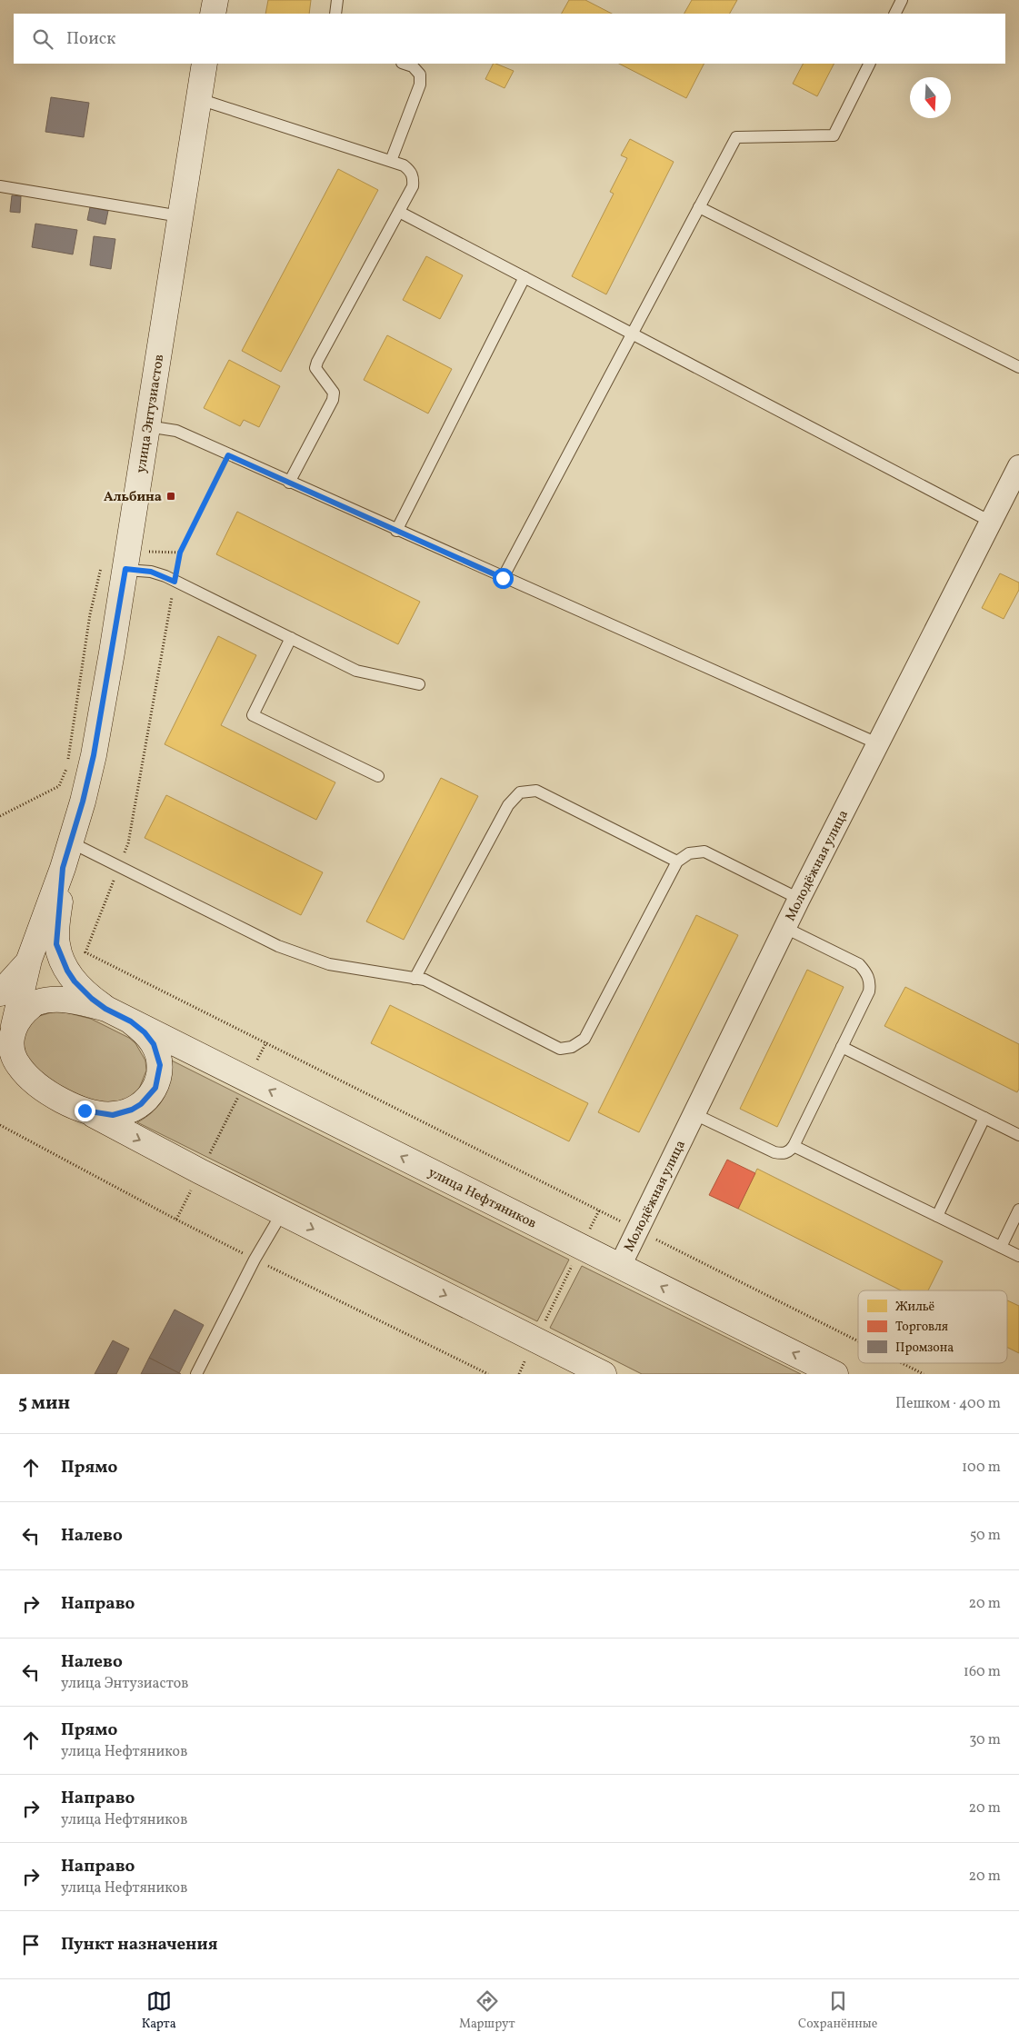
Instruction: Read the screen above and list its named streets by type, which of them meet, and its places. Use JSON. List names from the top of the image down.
{
  "streets": {
    "main road": ["улица Энтузиастов", "улица Нефтяников"],
    "street": ["Молодёжная улица"]
  },
  "crossings": [
    ["улица Энтузиастов", "улица Нефтяников"],
    ["Молодёжная улица", "улица Нефтяников"]
  ],
  "places": {
    "transit": ["Альбина"]
  },
  "legend": ["Жильё", "Торговля", "Промзона"],
  "north": "bottom",
  "page": {
    "search": "Поиск",
    "heading": ["5 мин", "Пешком · 400 m"],
    "list": [
      ["Прямо", "100 m"],
      ["Налево", "50 m"],
      ["Направо", "20 m"],
      ["Налево", "улица Энтузиастов", "160 m"],
      ["Прямо", "улица Нефтяников", "30 m"],
      ["Направо", "улица Нефтяников", "20 m"],
      ["Направо", "улица Нефтяников", "20 m"],
      "Пункт назначения"
    ],
    "nav": ["Карта", "Маршрут", "Сохранённые"]
  }
}
